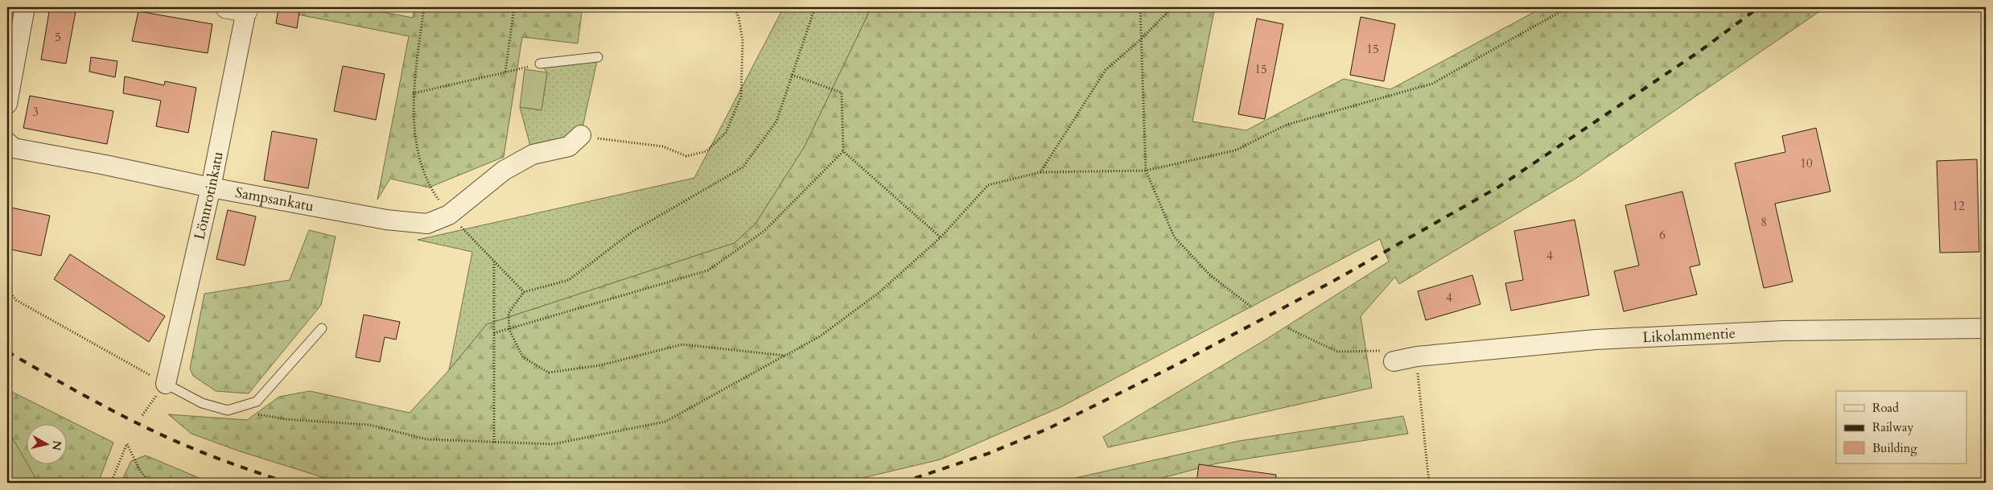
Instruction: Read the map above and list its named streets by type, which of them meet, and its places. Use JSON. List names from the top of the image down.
{
  "streets": {
    "street": ["Lönnrotinkatu", "Sampsankatu", "Likolammentie"]
  },
  "crossings": [
    ["Lönnrotinkatu", "Sampsankatu"]
  ],
  "house_numbers": [
    "5",
    "15",
    "15",
    "3",
    "10",
    "12",
    "8",
    "6",
    "4",
    "4"
  ],
  "legend": ["Road", "Railway", "Building"],
  "north": "right"
}
